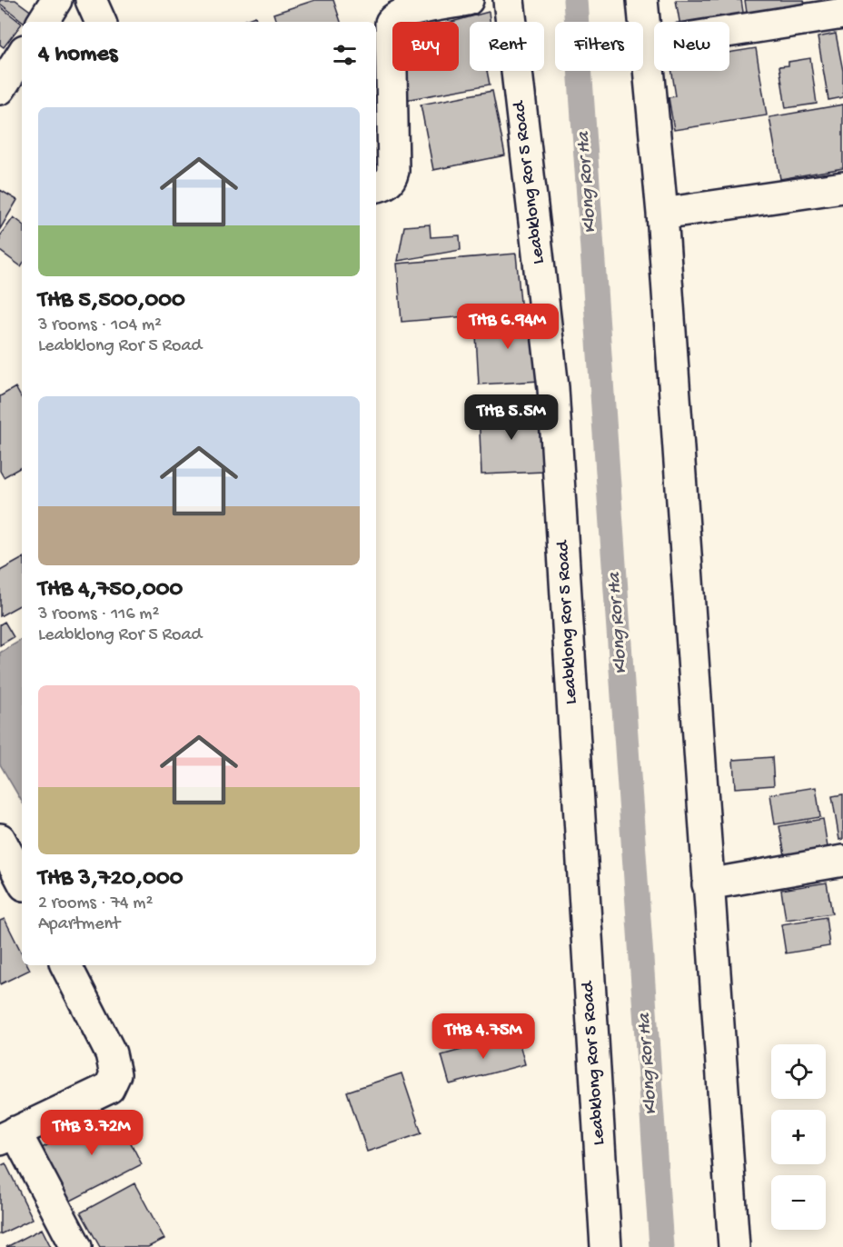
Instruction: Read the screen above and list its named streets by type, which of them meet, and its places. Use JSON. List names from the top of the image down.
{
  "streets": {
    "street": ["Leabklong Ror 5 Road"]
  },
  "water": ["Klong Ror Ha"],
  "page": {
    "chip": [
      "Buy",
      "Rent",
      "Filters",
      "New"
    ],
    "heading": "4 homes",
    "list": [
      {
        "name": "THB 5,500,000",
        "note": "3 rooms · 104 m² · Leabklong Ror 5 Road"
      },
      {
        "name": "THB 4,750,000",
        "note": "3 rooms · 116 m² · Leabklong Ror 5 Road"
      },
      {
        "name": "THB 3,720,000",
        "note": "2 rooms · 74 m² · Apartment"
      }
    ],
    "price": [
      "THB 6.94M",
      "THB 5.5M",
      "THB 4.75M",
      "THB 3.72M"
    ],
    "map_buttons": ["+", "−"]
  }
}
